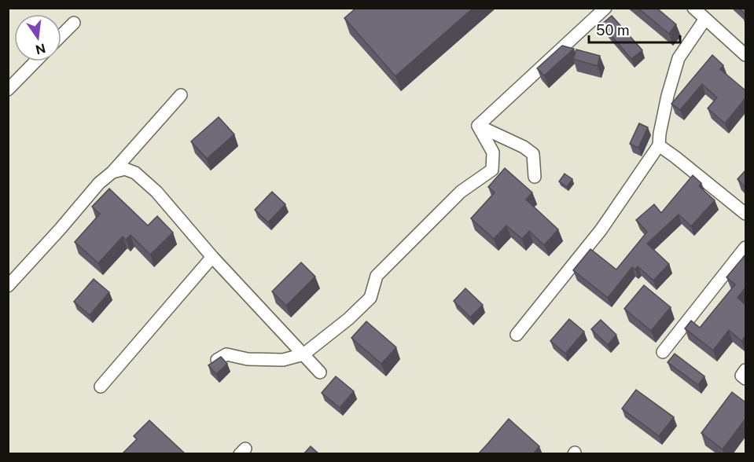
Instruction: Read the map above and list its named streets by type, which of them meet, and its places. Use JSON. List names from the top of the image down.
{
  "scale_bar": "50 m",
  "north": "bottom"
}
